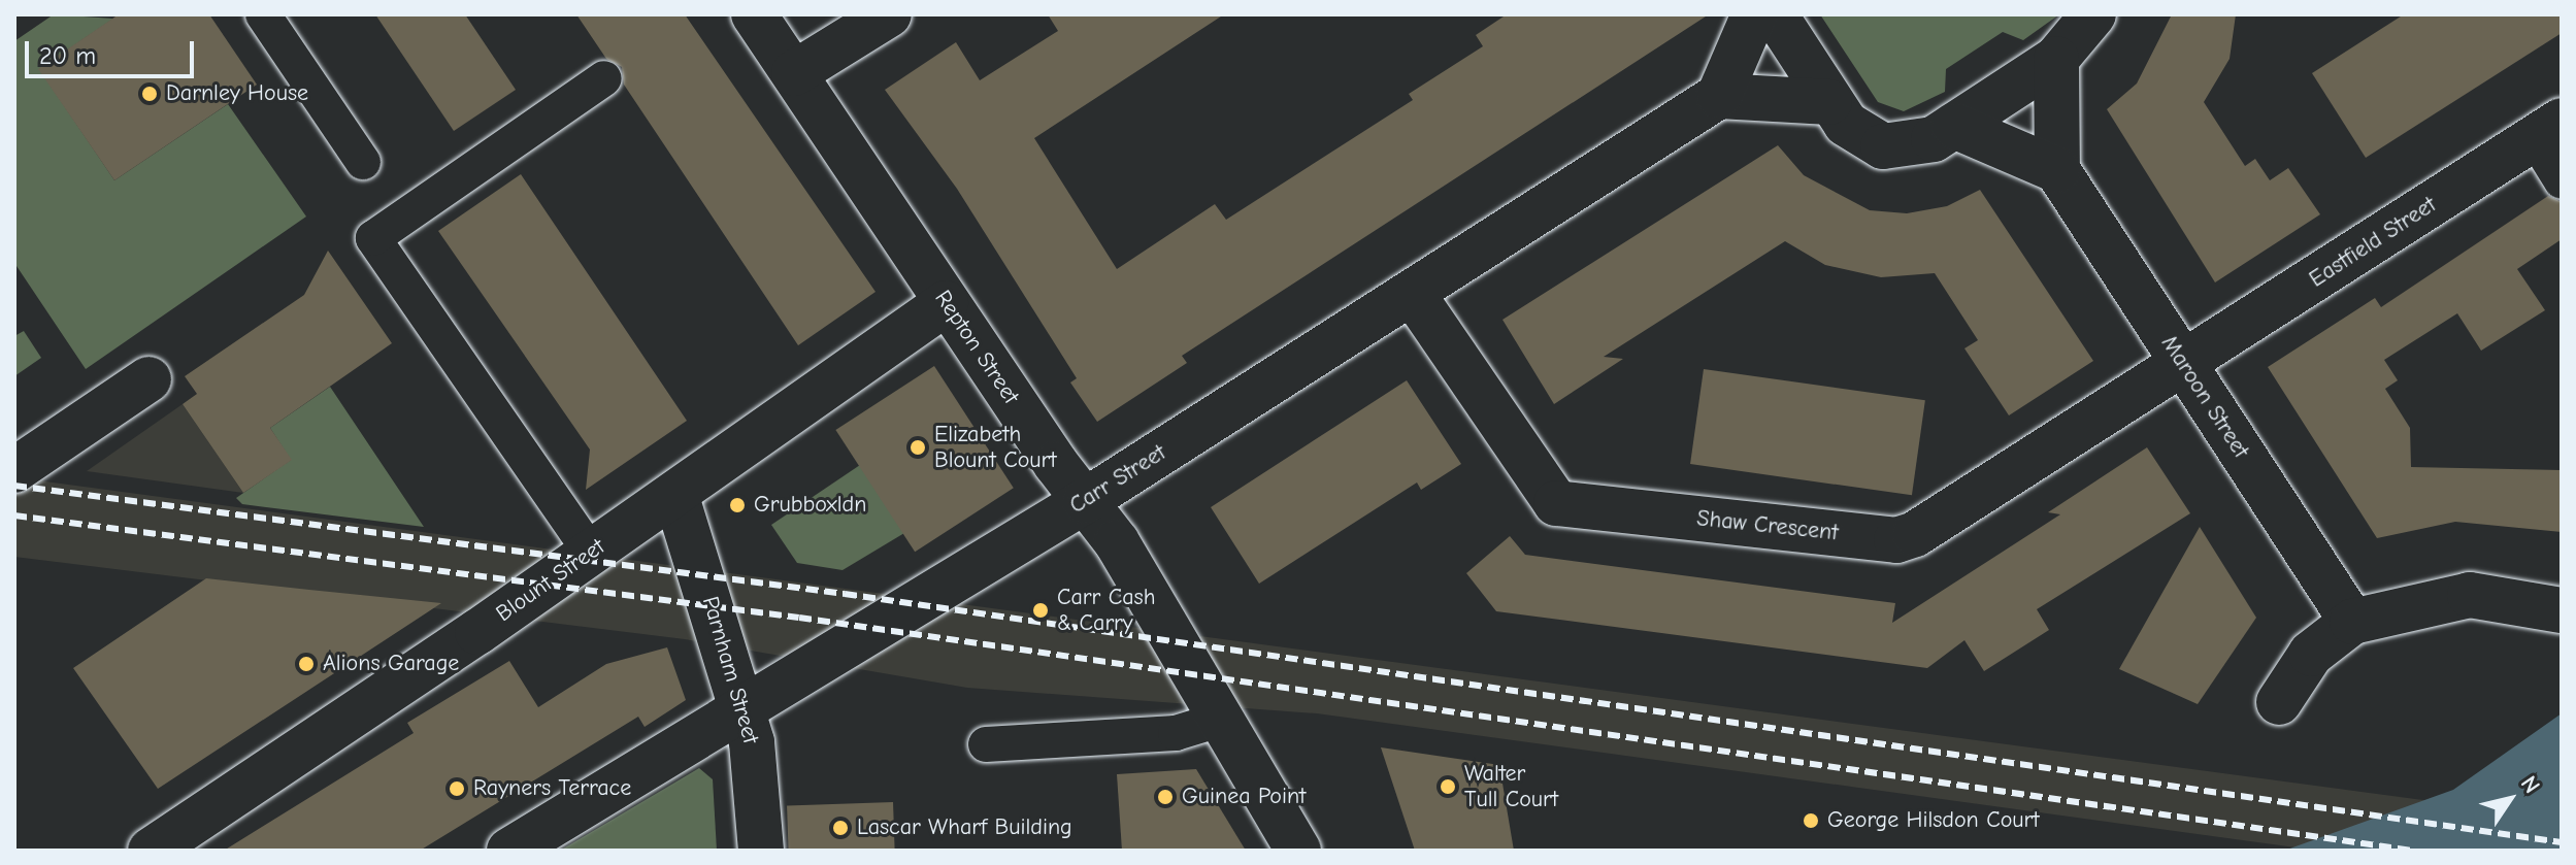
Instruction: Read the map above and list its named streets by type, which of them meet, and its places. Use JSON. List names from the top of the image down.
{
  "streets": {
    "street": [
      "Eastfield Street",
      "Repton Street",
      "Maroon Street",
      "Carr Street",
      "Shaw Crescent",
      "Blount Street",
      "Parnham Street"
    ]
  },
  "crossings": [
    ["Eastfield Street", "Maroon Street"],
    ["Eastfield Street", "Shaw Crescent"],
    ["Repton Street", "Carr Street"],
    ["Repton Street", "Blount Street"],
    ["Maroon Street", "Shaw Crescent"],
    ["Carr Street", "Shaw Crescent"],
    ["Carr Street", "Parnham Street"],
    ["Blount Street", "Parnham Street"]
  ],
  "places": [
    "Darnley House",
    "Elizabeth Blount Court",
    "Grubboxldn",
    "Carr Cash & Carry",
    "Alions Garage",
    "Walter Tull Court",
    "Rayners Terrace",
    "Guinea Point",
    "George Hilsdon Court",
    "Lascar Wharf Building"
  ],
  "scale_bar": "20 m",
  "north": "top right"
}
